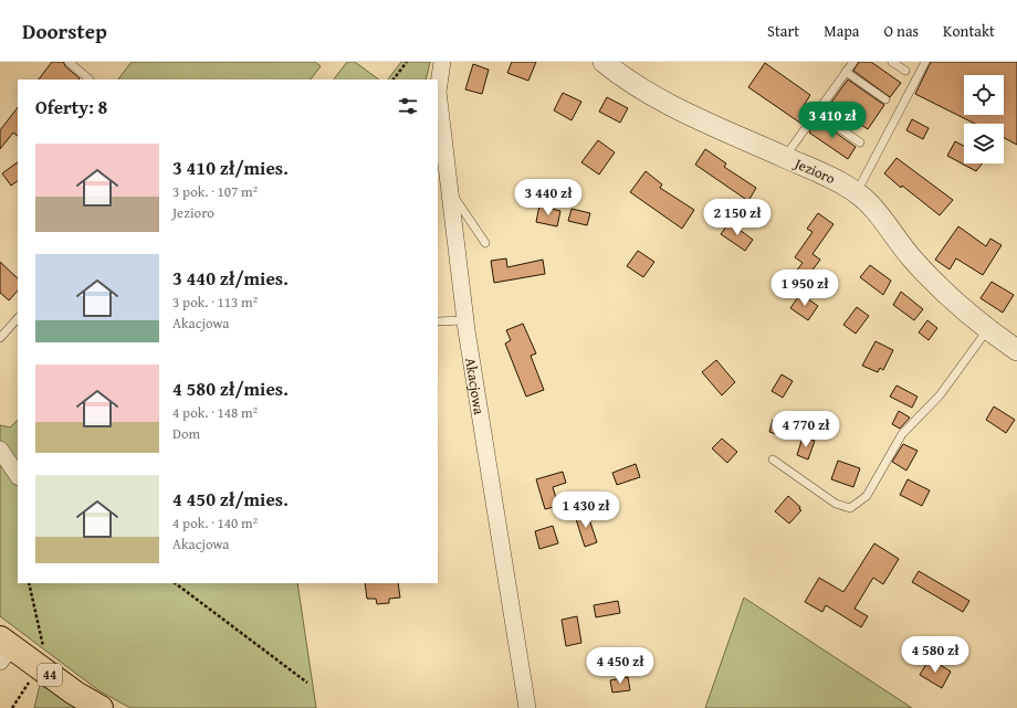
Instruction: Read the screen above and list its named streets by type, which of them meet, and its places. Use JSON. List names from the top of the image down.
{
  "streets": {
    "main road": ["44"],
    "street": ["Jezioro", "Akacjowa"]
  },
  "page": {
    "header": "Doorstep",
    "nav": [
      "Start",
      "Mapa",
      "O nas",
      "Kontakt"
    ],
    "heading": "Oferty: 8",
    "price": [
      "3 410 zł",
      "3 440 zł",
      "2 150 zł",
      "1 950 zł",
      "4 770 zł",
      "1 430 zł",
      "4 580 zł",
      "4 450 zł"
    ],
    "list": [
      {
        "name": "3 410 zł/mies.",
        "note": "3 pok. · 107 m² · Jezioro"
      },
      {
        "name": "3 440 zł/mies.",
        "note": "3 pok. · 113 m² · Akacjowa"
      },
      {
        "name": "4 580 zł/mies.",
        "note": "4 pok. · 148 m² · Dom"
      },
      {
        "name": "4 450 zł/mies.",
        "note": "4 pok. · 140 m² · Akacjowa"
      }
    ]
  }
}
